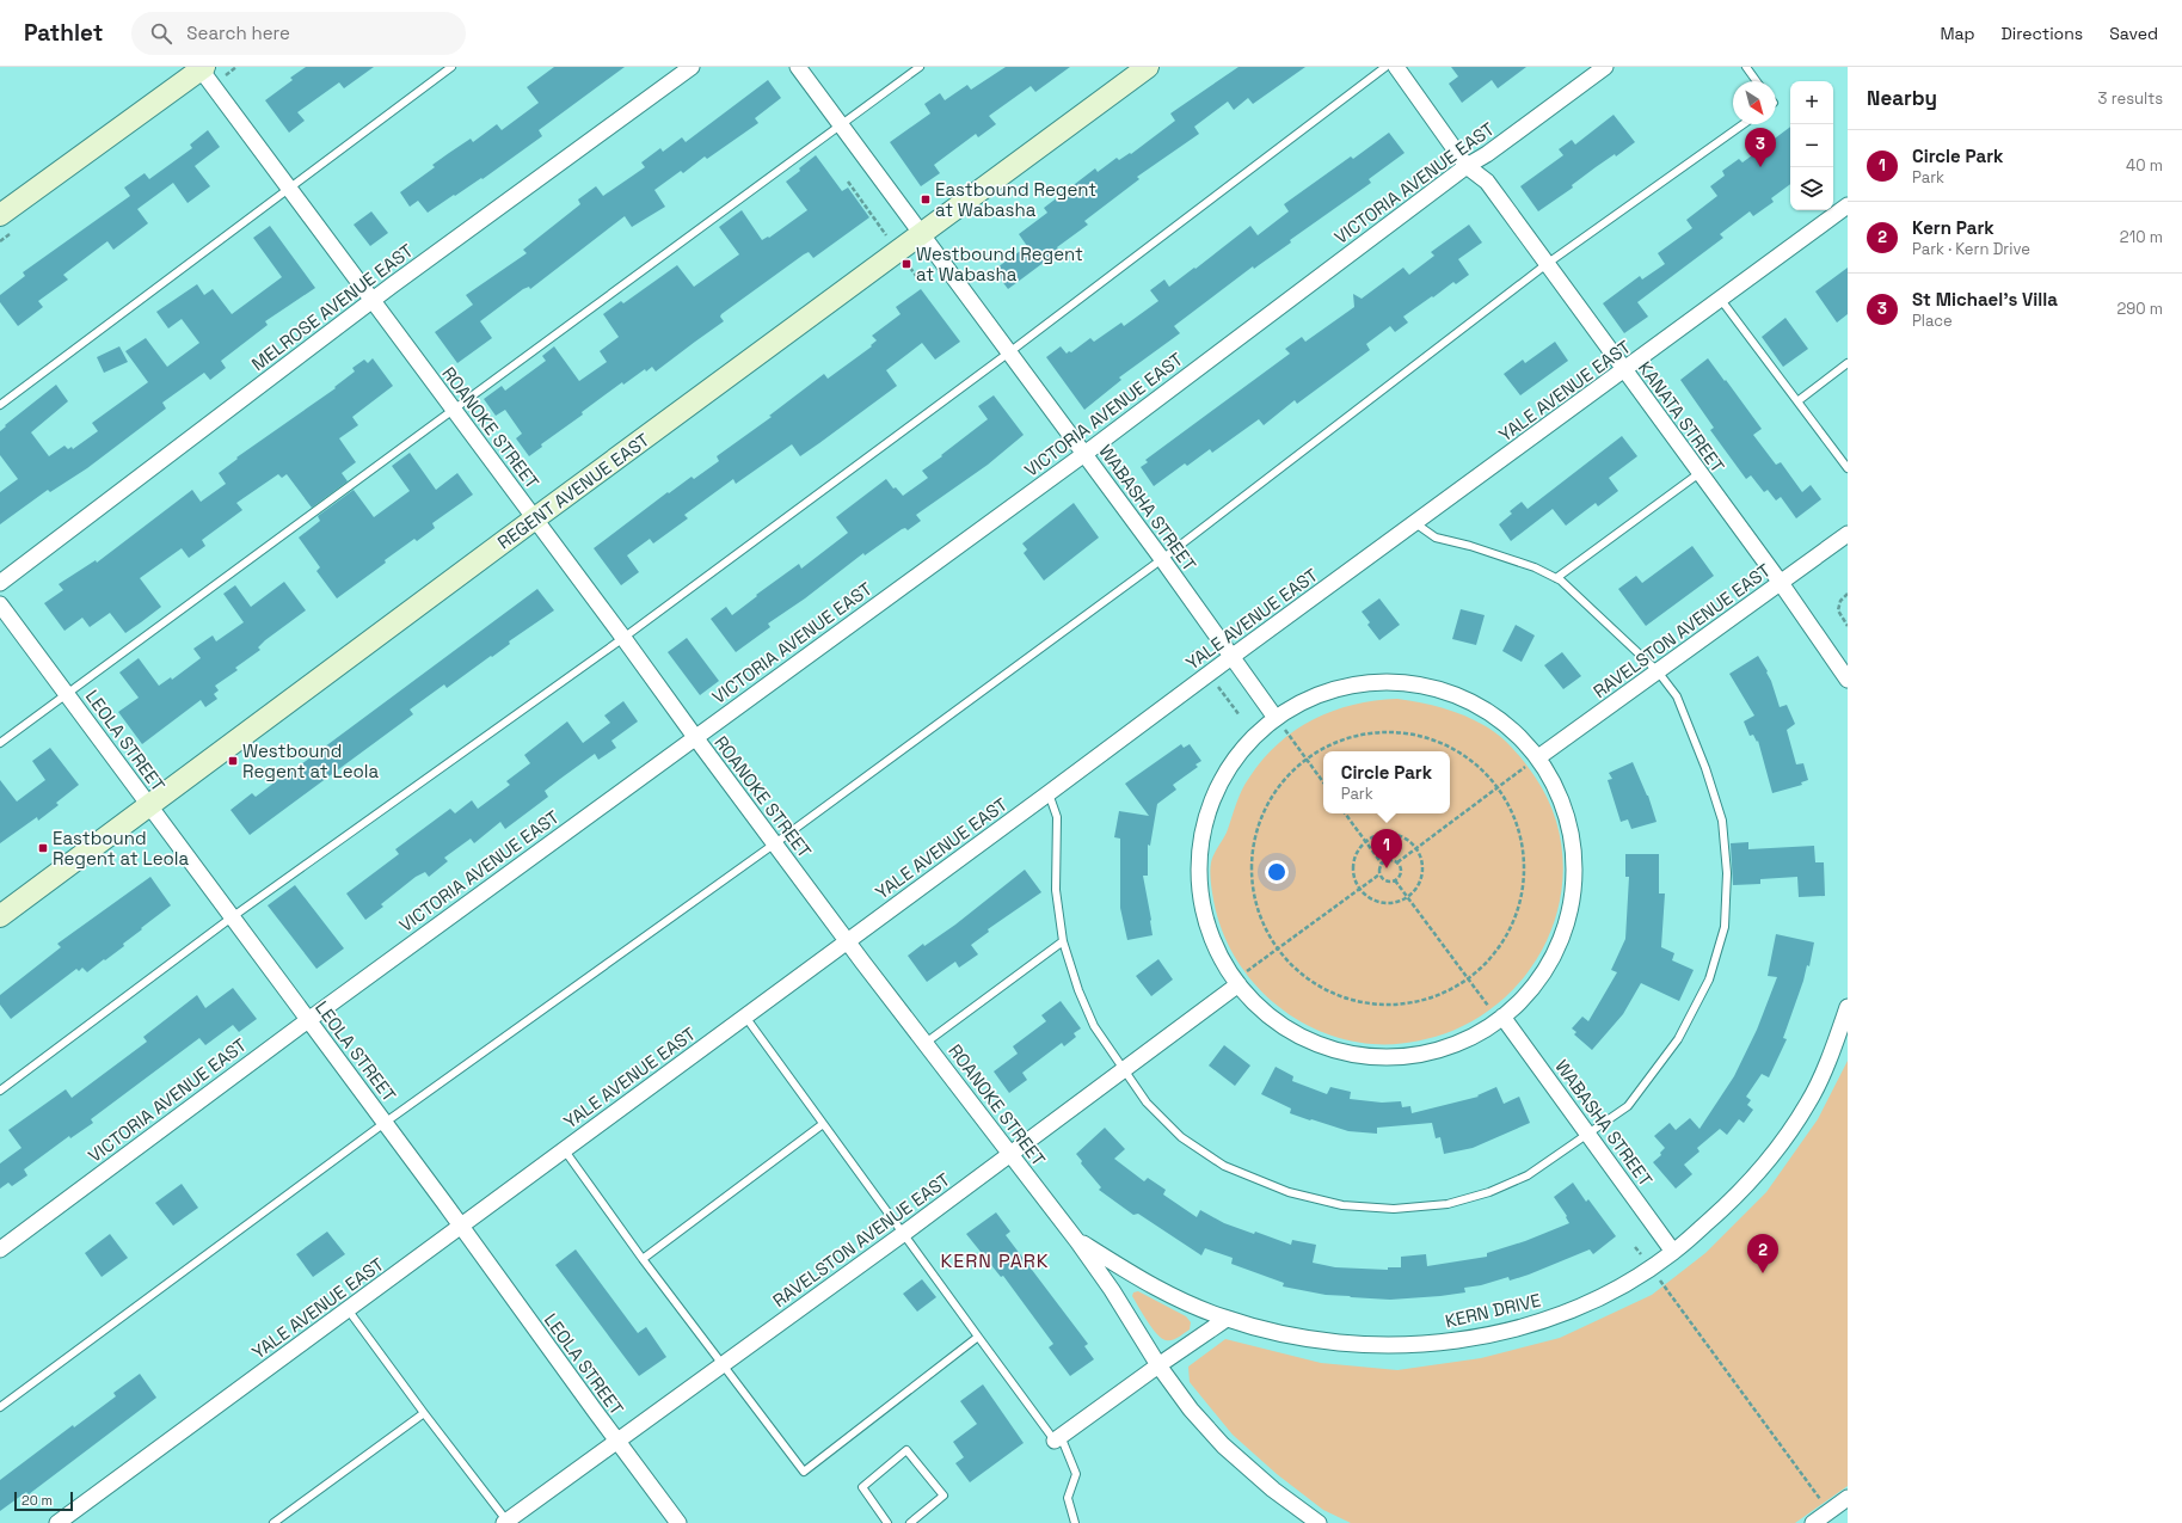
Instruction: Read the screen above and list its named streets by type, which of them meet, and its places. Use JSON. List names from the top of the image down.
{
  "streets": {
    "street": [
      "VICTORIA AVENUE EAST",
      "MELROSE AVENUE EAST",
      "YALE AVENUE EAST",
      "KANATA STREET",
      "ROANOKE STREET",
      "REGENT AVENUE EAST",
      "WABASHA STREET",
      "RAVELSTON AVENUE EAST",
      "LEOLA STREET",
      "KERN DRIVE"
    ]
  },
  "crossings": [
    ["VICTORIA AVENUE EAST", "KANATA STREET"],
    ["VICTORIA AVENUE EAST", "ROANOKE STREET"],
    ["VICTORIA AVENUE EAST", "WABASHA STREET"],
    ["VICTORIA AVENUE EAST", "LEOLA STREET"],
    ["MELROSE AVENUE EAST", "ROANOKE STREET"],
    ["YALE AVENUE EAST", "KANATA STREET"],
    ["YALE AVENUE EAST", "ROANOKE STREET"],
    ["YALE AVENUE EAST", "WABASHA STREET"],
    ["YALE AVENUE EAST", "LEOLA STREET"],
    ["KANATA STREET", "RAVELSTON AVENUE EAST"],
    ["ROANOKE STREET", "REGENT AVENUE EAST"],
    ["ROANOKE STREET", "RAVELSTON AVENUE EAST"],
    ["ROANOKE STREET", "KERN DRIVE"],
    ["REGENT AVENUE EAST", "WABASHA STREET"],
    ["REGENT AVENUE EAST", "LEOLA STREET"],
    ["WABASHA STREET", "KERN DRIVE"],
    ["RAVELSTON AVENUE EAST", "LEOLA STREET"]
  ],
  "districts": ["KERN PARK"],
  "places": {
    "transit": [
      "Eastbound Regent at Wabasha",
      "Westbound Regent at Wabasha",
      "Westbound Regent at Leola",
      "Eastbound Regent at Leola"
    ]
  },
  "scale_bar": "20 m",
  "north": "bottom right",
  "page": {
    "header": "Pathlet",
    "search": "Search here",
    "nav": ["Map", "Directions", "Saved"],
    "heading": ["Nearby", "3 results"],
    "map_buttons": ["+", "−"],
    "pins": ["3", "1", "2"],
    "list": [
      {
        "mark": "1",
        "name": "Circle Park",
        "note": "Park",
        "value": "40 m"
      },
      {
        "mark": "2",
        "name": "Kern Park",
        "note": "Park · Kern Drive",
        "value": "210 m"
      },
      {
        "mark": "3",
        "name": "St Michael's Villa",
        "note": "Place",
        "value": "290 m"
      }
    ],
    "popup": ["Circle Park", "Park"],
    "scale": "20 m"
  }
}
